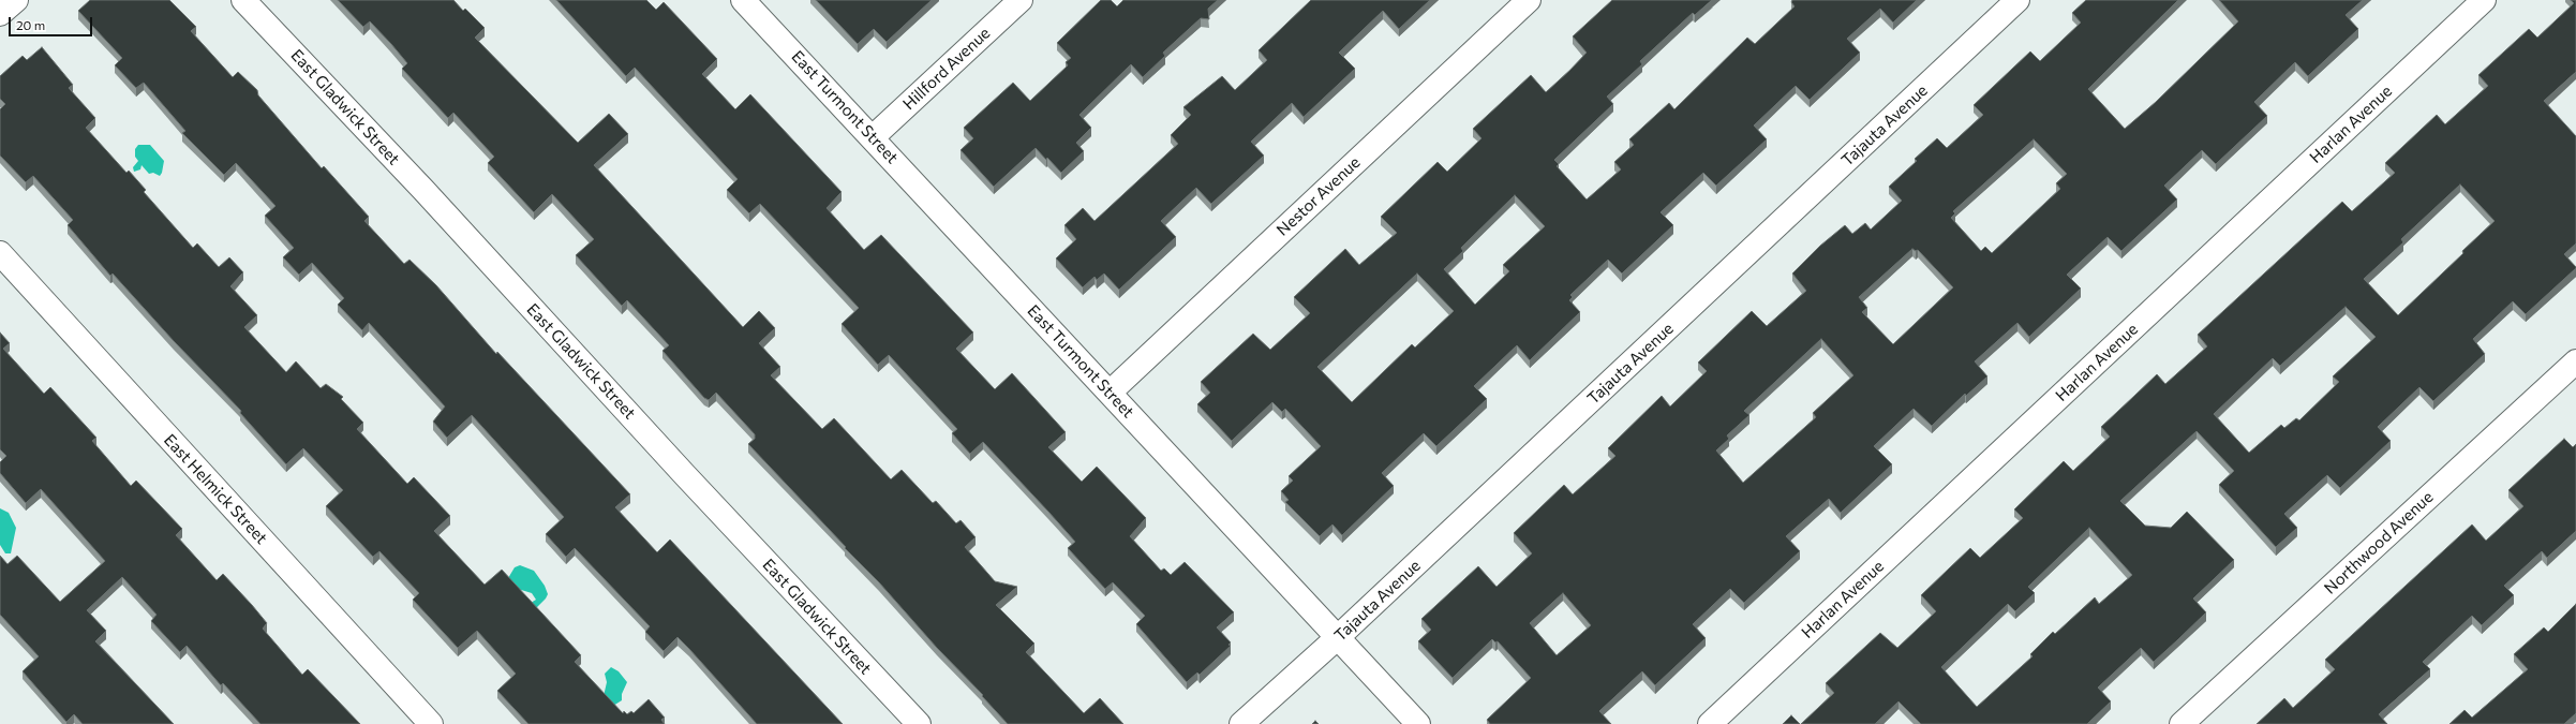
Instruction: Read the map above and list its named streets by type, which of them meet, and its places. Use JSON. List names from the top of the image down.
{
  "streets": {
    "street": [
      "Hillford Avenue",
      "East Gladwick Street",
      "East Turmont Street",
      "Harlan Avenue",
      "Tajauta Avenue",
      "Nestor Avenue",
      "East Helmick Street",
      "Northwood Avenue"
    ]
  },
  "crossings": [
    ["Hillford Avenue", "East Turmont Street"],
    ["East Turmont Street", "Tajauta Avenue"],
    ["East Turmont Street", "Nestor Avenue"]
  ],
  "scale_bar": "20 m"
}
